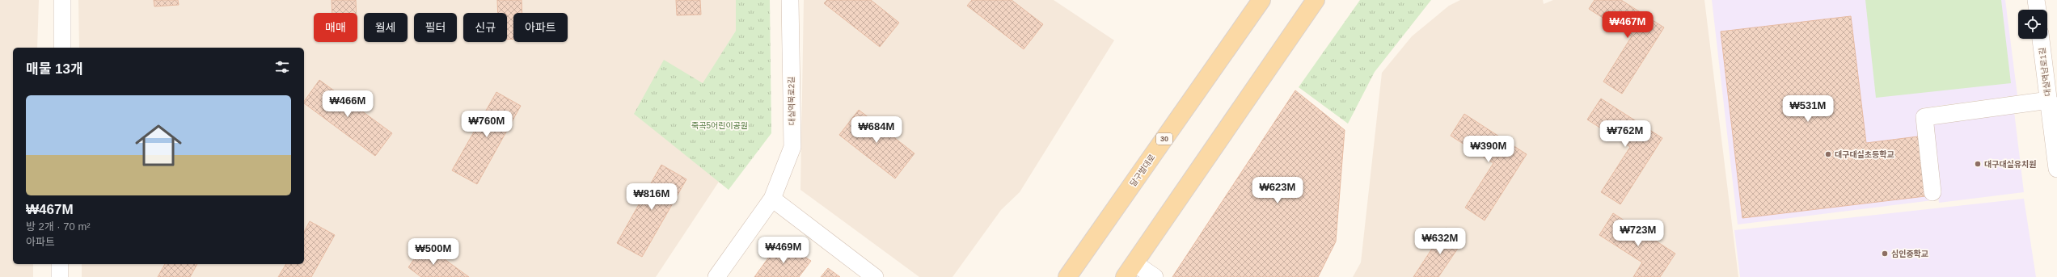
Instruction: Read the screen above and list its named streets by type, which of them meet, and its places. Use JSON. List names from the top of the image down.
{
  "streets": {
    "main road": ["30", "달구벌대로"],
    "street": ["대실역남로1길", "대실역북로2길"]
  },
  "parks": ["죽곡5어린이공원"],
  "places": ["대구대실초등학교", "대구대실유치원", "심인중학교"],
  "page": {
    "price": [
      "₩467M",
      "₩466M",
      "₩531M",
      "₩760M",
      "₩684M",
      "₩762M",
      "₩390M",
      "₩623M",
      "₩816M",
      "₩723M",
      "₩632M",
      "₩469M",
      "₩500M"
    ],
    "chip": [
      "매매",
      "월세",
      "필터",
      "신규",
      "아파트"
    ],
    "heading": "매물 13개",
    "list": [
      {
        "name": "₩467M",
        "note": "방 2개 · 70 m² · 아파트"
      }
    ]
  }
}
